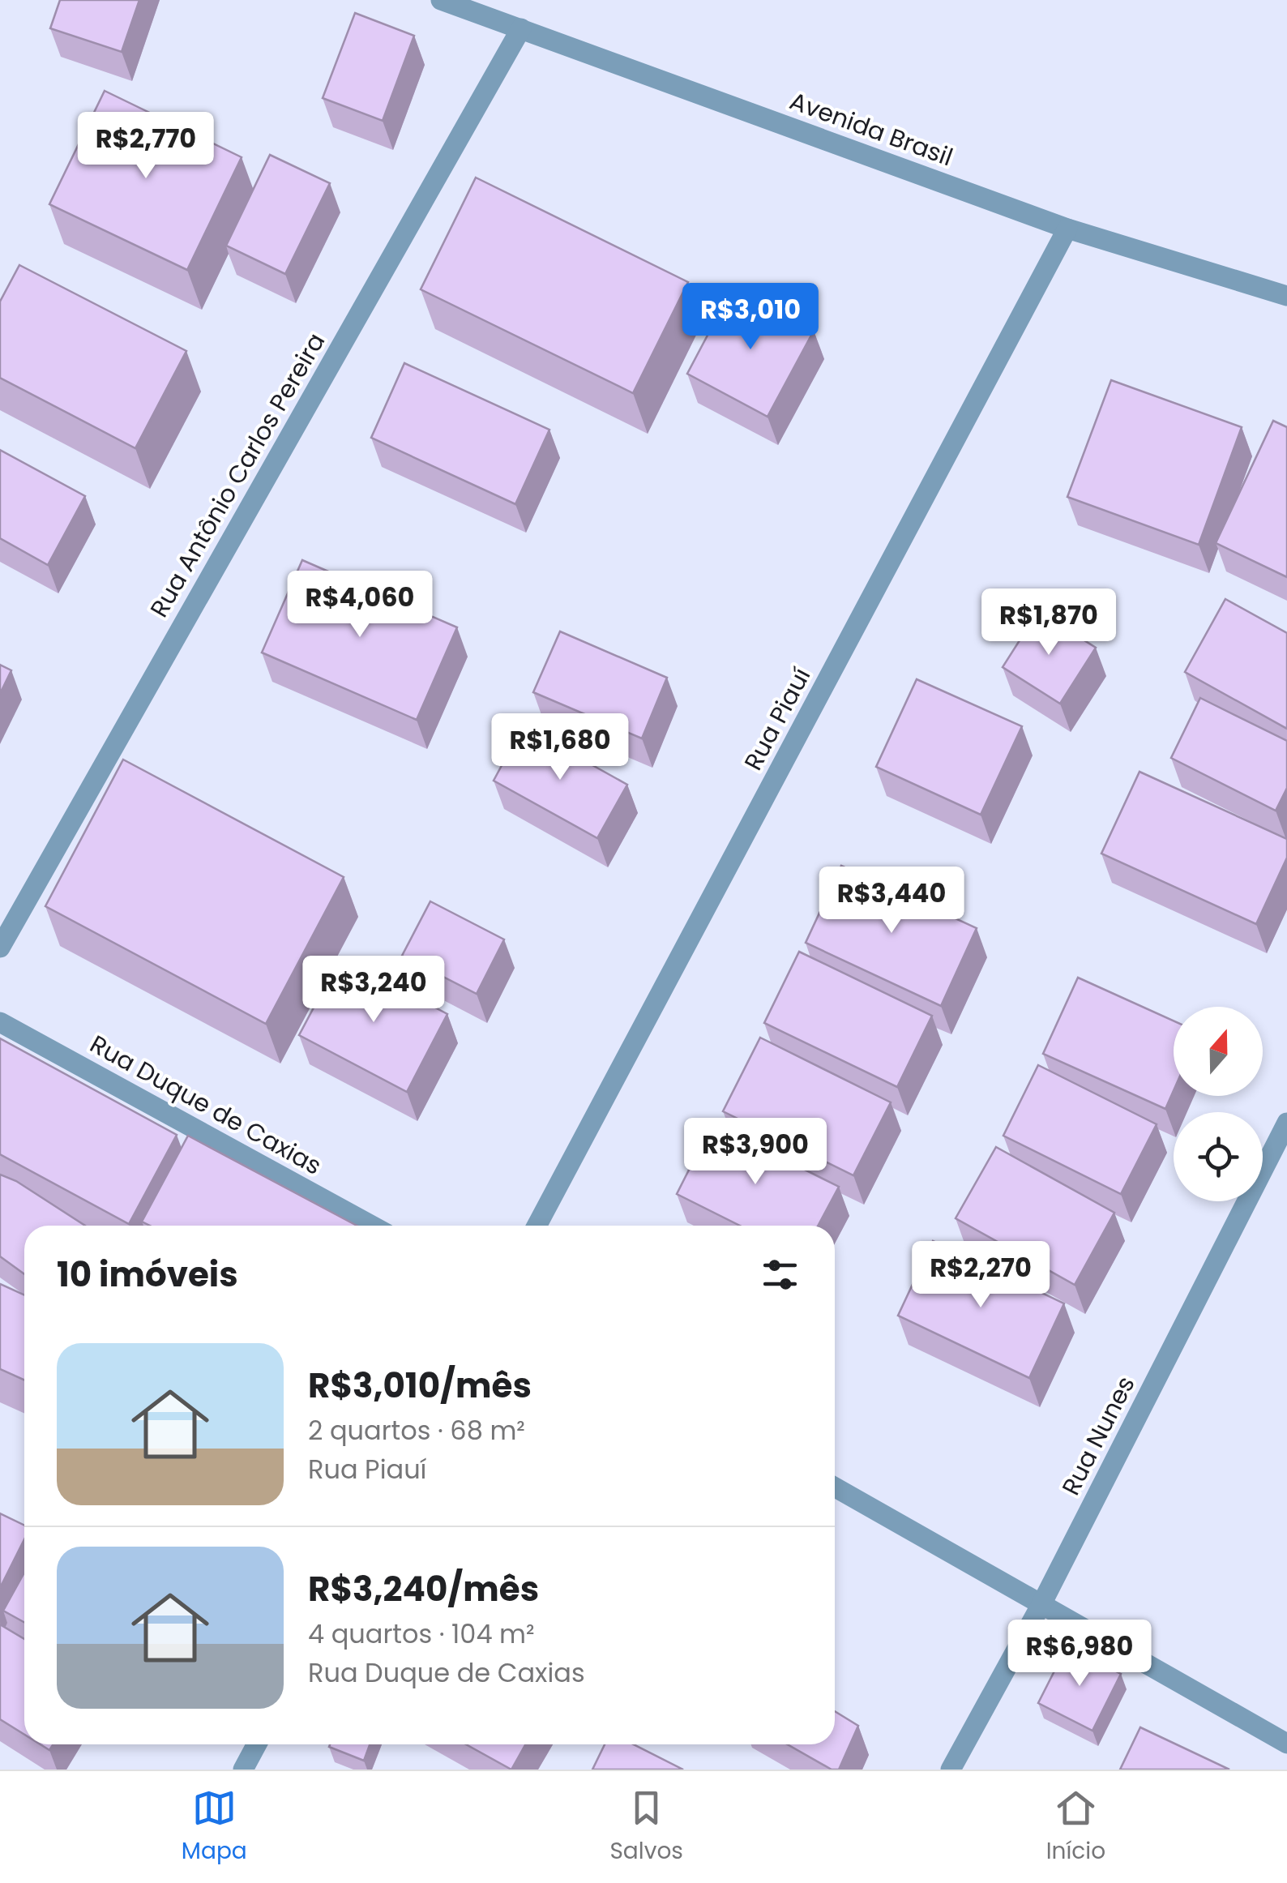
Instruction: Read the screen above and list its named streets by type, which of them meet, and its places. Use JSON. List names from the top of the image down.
{
  "streets": {
    "street": [
      "Avenida Brasil",
      "Rua Antônio Carlos Pereira",
      "Rua Piauí",
      "Rua Duque de Caxias",
      "Rua Nunes"
    ]
  },
  "crossings": [
    ["Avenida Brasil", "Rua Antônio Carlos Pereira"],
    ["Avenida Brasil", "Rua Piauí"]
  ],
  "north": "top",
  "page": {
    "price": [
      "R$2,770",
      "R$3,010",
      "R$4,060",
      "R$1,870",
      "R$1,680",
      "R$3,440",
      "R$3,240",
      "R$3,900",
      "R$2,270",
      "R$6,980"
    ],
    "heading": "10 imóveis",
    "list": [
      {
        "name": "R$3,010/mês",
        "note": "2 quartos · 68 m² · Rua Piauí"
      },
      {
        "name": "R$3,240/mês",
        "note": "4 quartos · 104 m² · Rua Duque de Caxias"
      }
    ],
    "tabs": ["Mapa", "Salvos", "Início"]
  }
}
